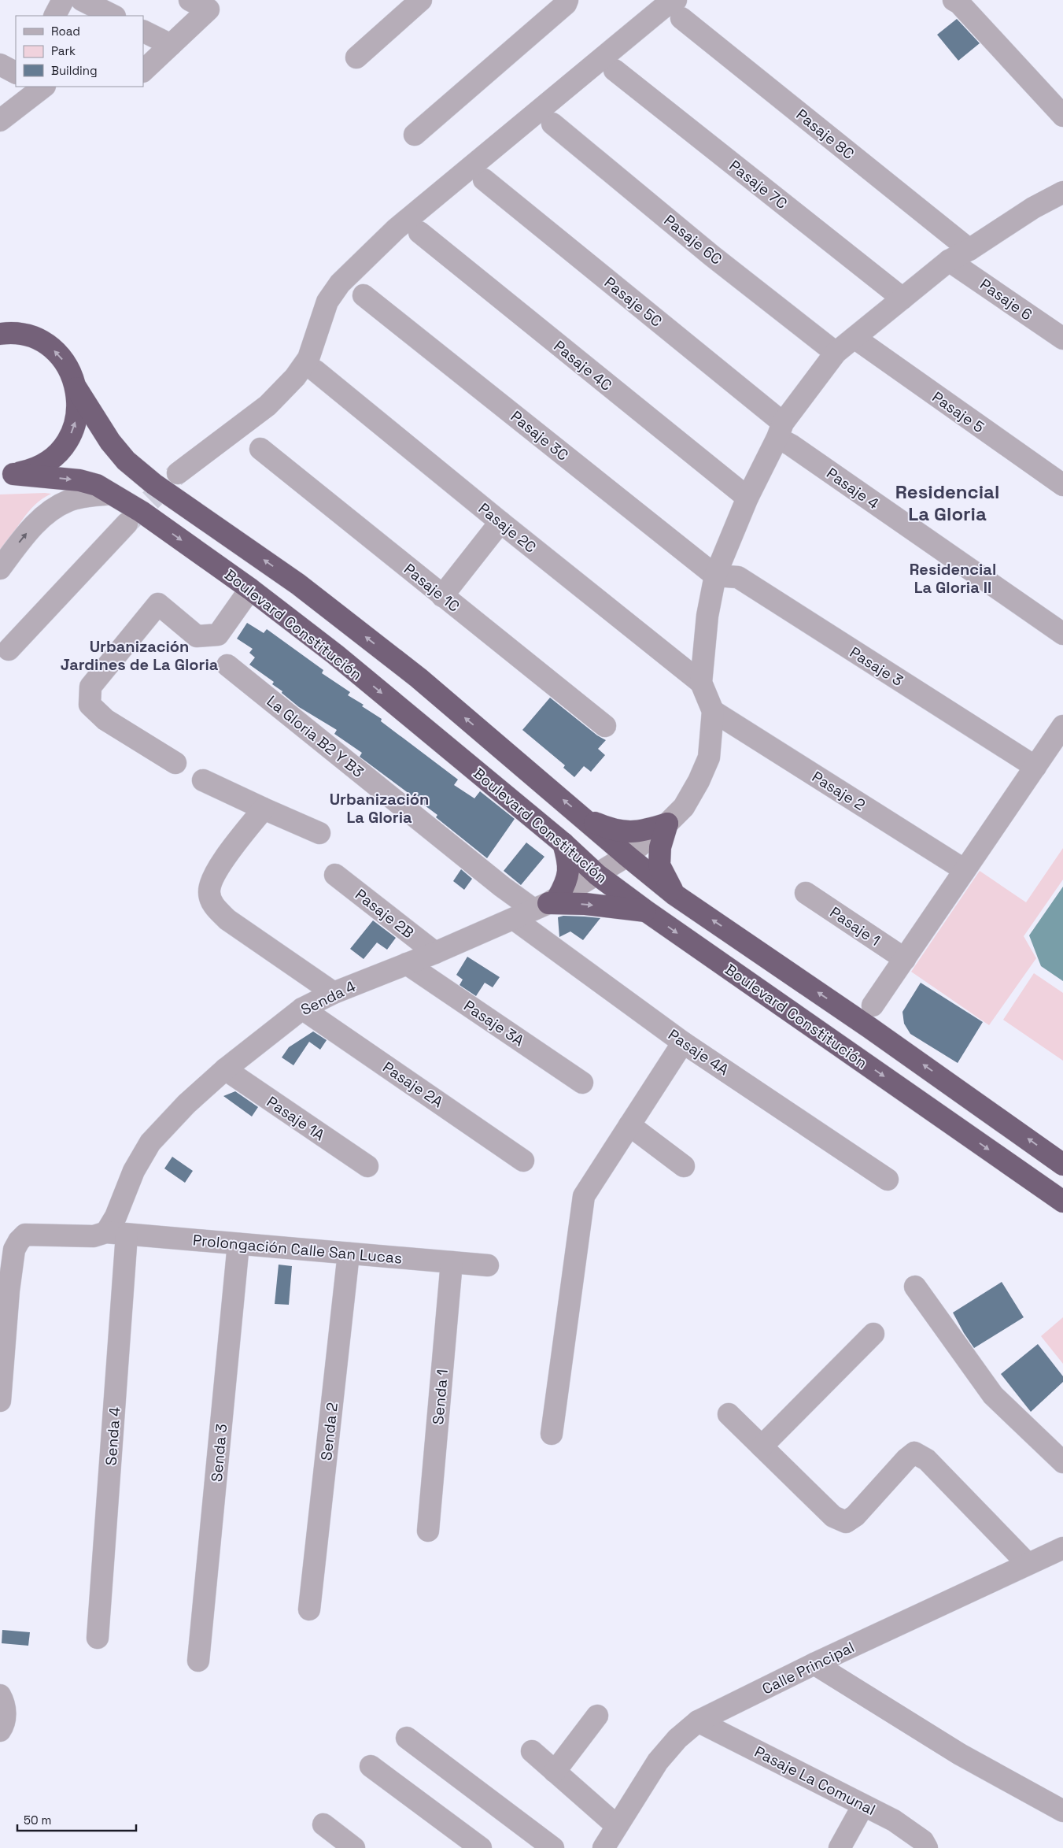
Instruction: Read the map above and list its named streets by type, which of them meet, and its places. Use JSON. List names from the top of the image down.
{
  "streets": {
    "highway": ["Boulevard Constitución"],
    "street": [
      "Pasaje 8C",
      "Pasaje 7C",
      "Pasaje 6C",
      "Pasaje 6",
      "Pasaje 5C",
      "Pasaje 4C",
      "Pasaje 5",
      "Pasaje 3C",
      "Pasaje 4",
      "Pasaje 2C",
      "Pasaje 1C",
      "Pasaje 3",
      "La Gloria B2 Y B3",
      "Pasaje 2",
      "Pasaje 2B",
      "Pasaje 1",
      "Senda 4",
      "Pasaje 3A",
      "Pasaje 4A",
      "Pasaje 2A",
      "Pasaje 1A",
      "Prolongación Calle San Lucas",
      "Senda 1",
      "Senda 2",
      "Senda 3",
      "Calle Principal",
      "Pasaje La Comunal"
    ]
  },
  "crossings": [
    ["Pasaje 5C", "Pasaje 4"],
    ["Pasaje 3C", "Pasaje 3"],
    ["Boulevard Constitución", "Senda 4"],
    ["La Gloria B2 Y B3", "Senda 4"],
    ["Pasaje 2", "Senda 4"],
    ["Pasaje 2B", "Senda 4"],
    ["Senda 4", "Pasaje 3A"],
    ["Senda 4", "Pasaje 4A"],
    ["Senda 4", "Pasaje 2A"],
    ["Senda 4", "Pasaje 1A"],
    ["Senda 4", "Prolongación Calle San Lucas"],
    ["Prolongación Calle San Lucas", "Senda 1"],
    ["Prolongación Calle San Lucas", "Senda 2"],
    ["Prolongación Calle San Lucas", "Senda 3"],
    ["Calle Principal", "Pasaje La Comunal"]
  ],
  "districts": [
    "Residencial La Gloria",
    "Residencial La Gloria II",
    "Urbanización Jardines de La Gloria",
    "Urbanización La Gloria"
  ],
  "legend": ["Road", "Park", "Building"],
  "scale_bar": "50 m"
}
